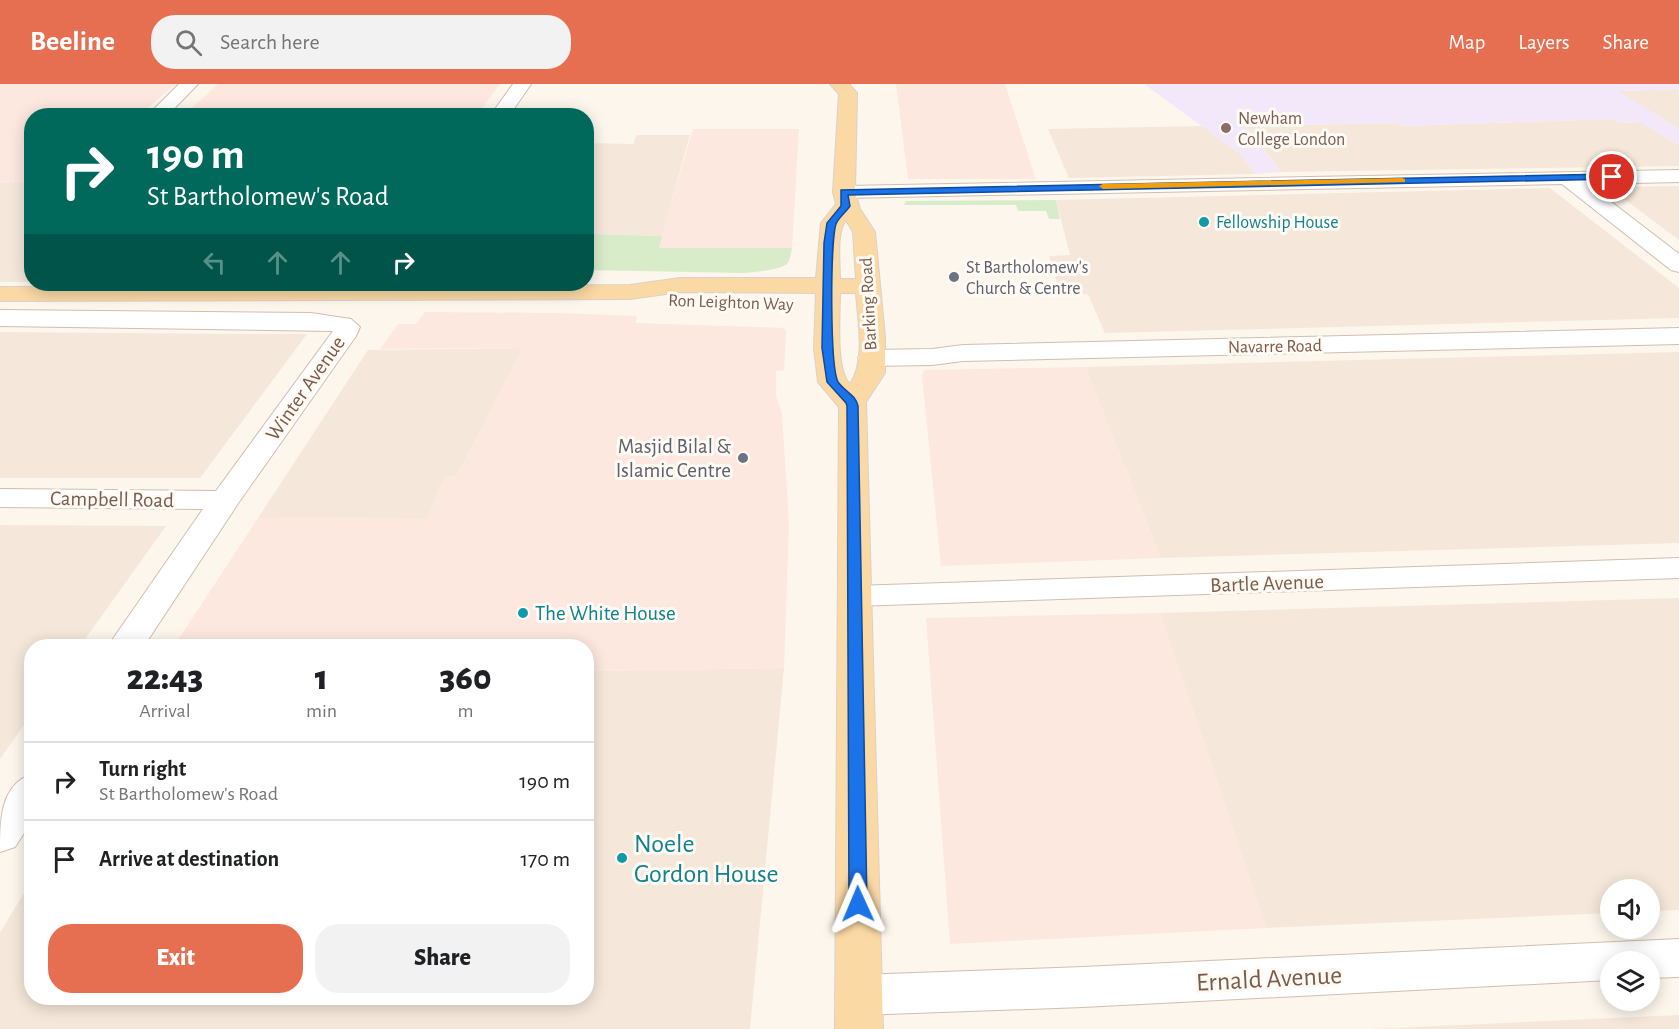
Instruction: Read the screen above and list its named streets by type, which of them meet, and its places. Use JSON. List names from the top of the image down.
{
  "streets": {
    "main road": ["Ron Leighton Way", "Barking Road"],
    "street": [
      "Navarre Road",
      "Winter Avenue",
      "Campbell Road",
      "Bartle Avenue",
      "Ernald Avenue"
    ]
  },
  "crossings": [
    ["Ron Leighton Way", "Barking Road"],
    ["Barking Road", "Navarre Road"],
    ["Winter Avenue", "Campbell Road"]
  ],
  "places": [
    "Newham College London",
    "Fellowship House",
    "St Bartholomew's Church & Centre",
    "Masjid Bilal & Islamic Centre",
    "The White House",
    "Noele Gordon House"
  ],
  "page": {
    "header": "Beeline",
    "search": "Search here",
    "nav": ["Map", "Layers", "Share"],
    "turn": ["190 m", "St Bartholomew's Road"],
    "eta": [
      "22:43",
      "Arrival",
      "1",
      "min",
      "360",
      "m"
    ],
    "list": [
      {
        "name": "Turn right",
        "note": "St Bartholomew's Road",
        "value": "190 m"
      },
      {
        "name": "Arrive at destination",
        "value": "170 m"
      }
    ],
    "buttons": ["Exit", "Share"]
  }
}
